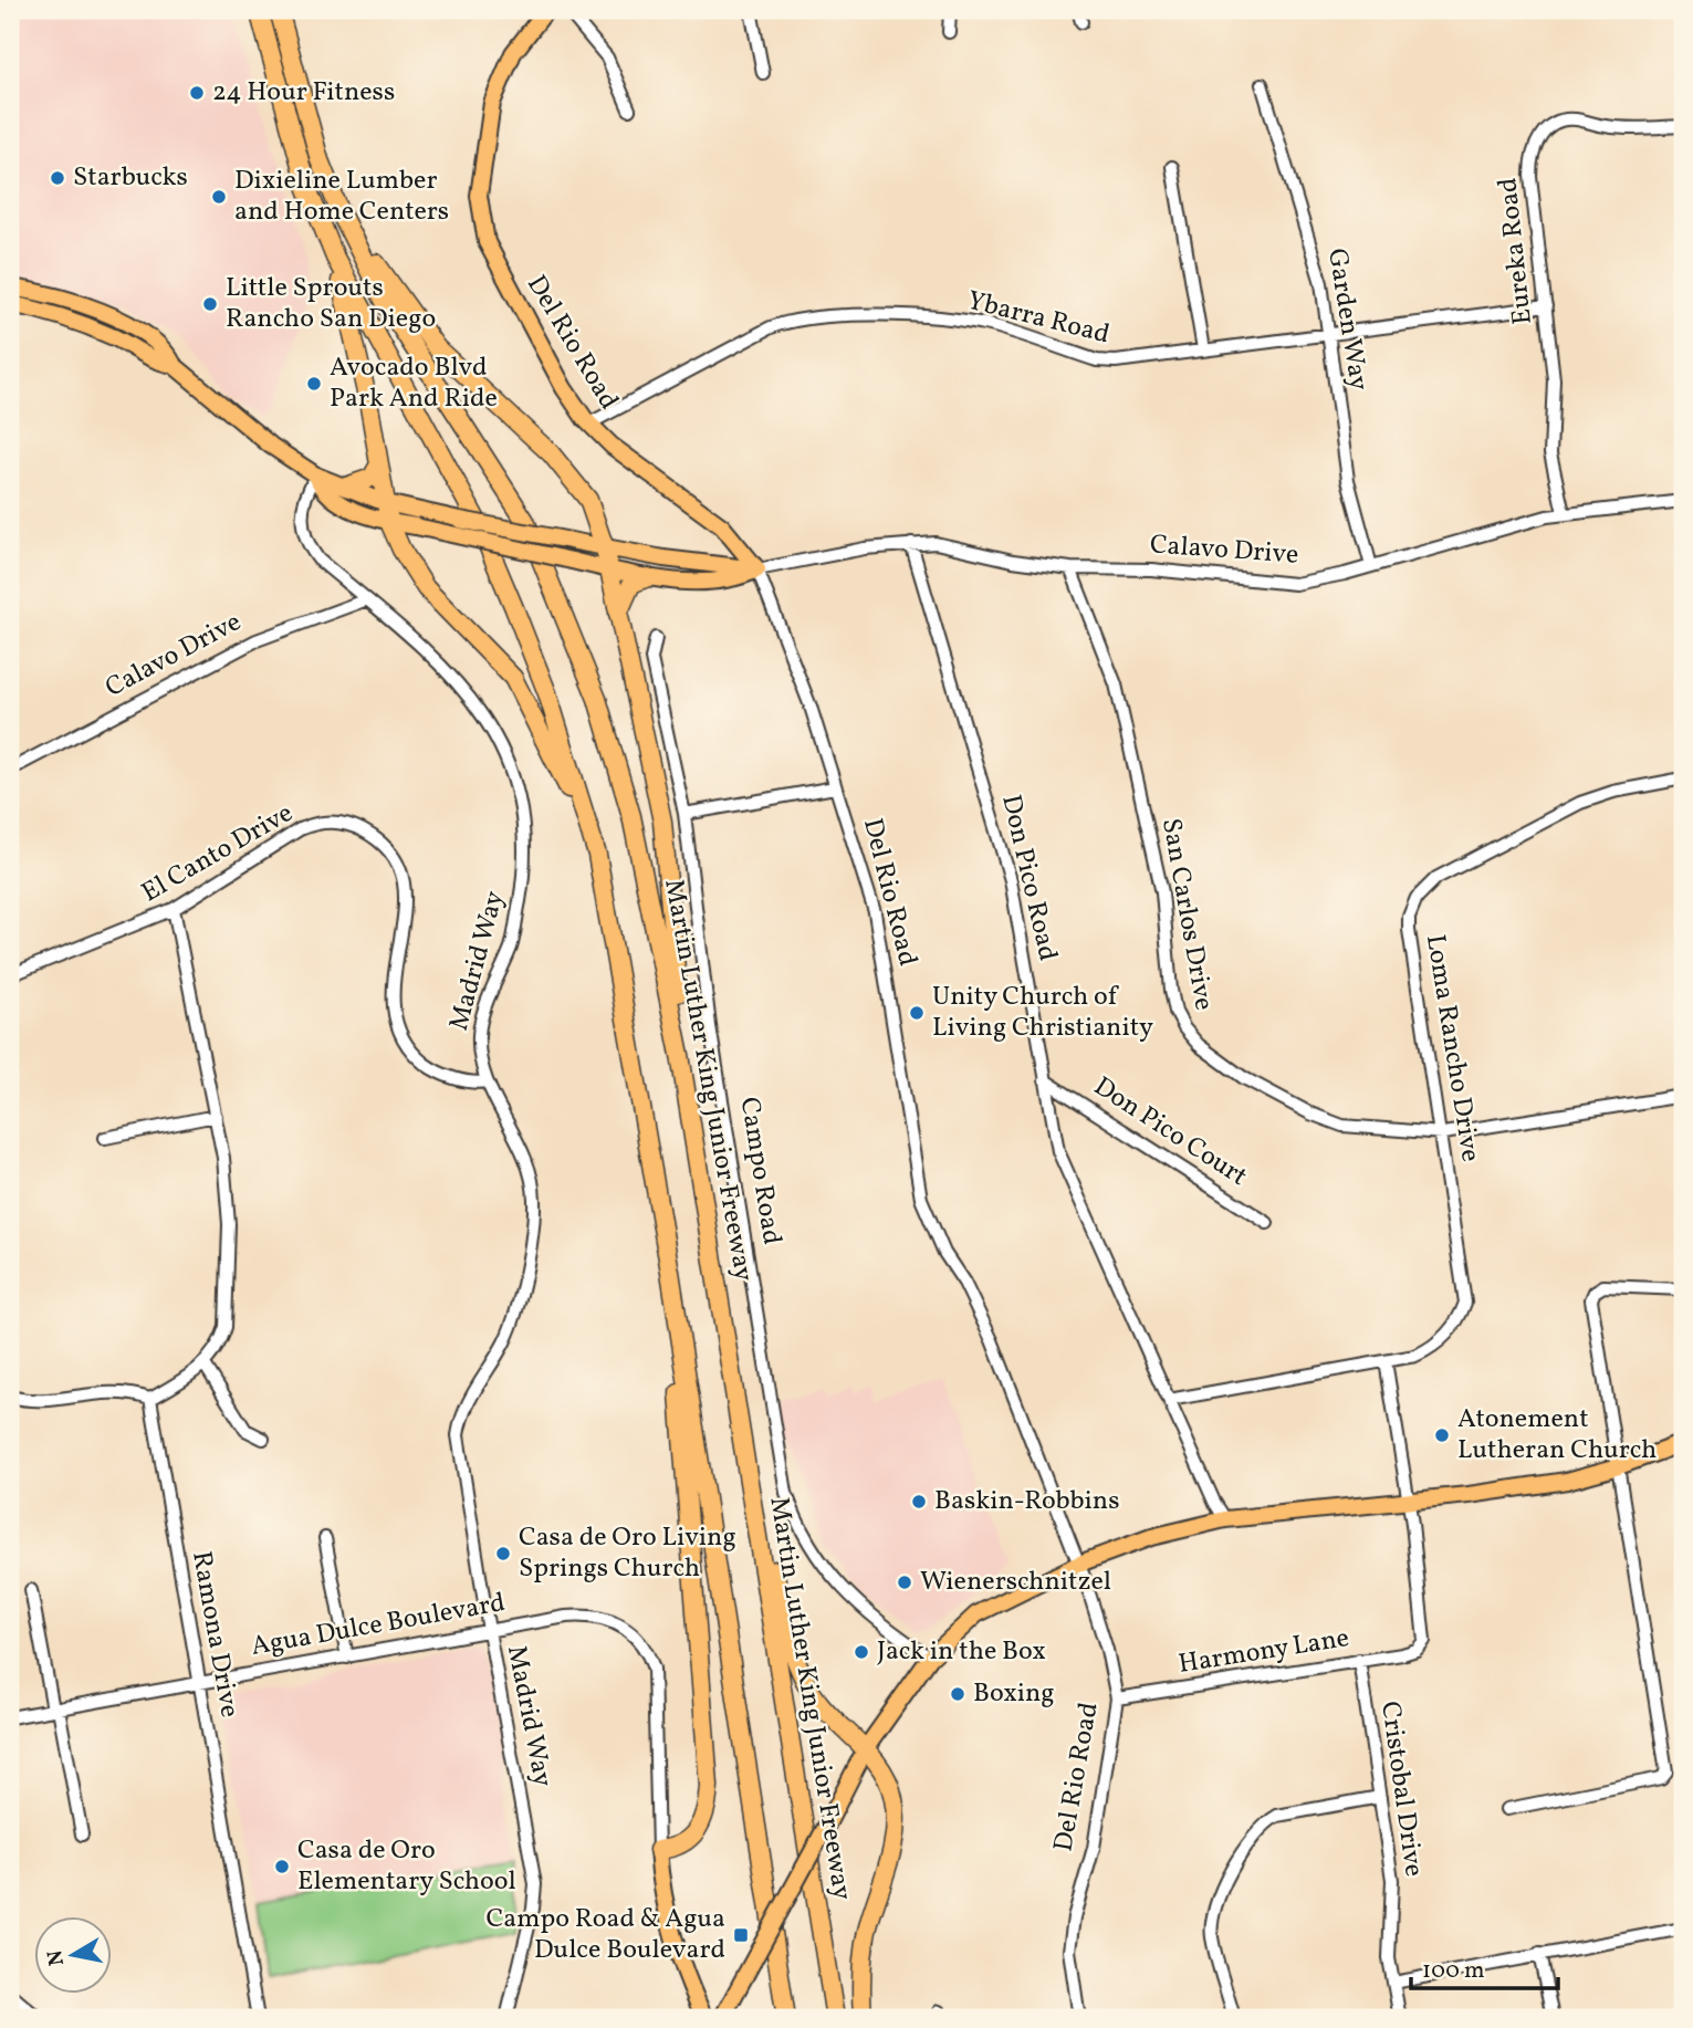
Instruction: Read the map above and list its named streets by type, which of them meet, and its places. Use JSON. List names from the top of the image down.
{
  "streets": {
    "highway": ["Martin Luther King Junior Freeway"],
    "main road": ["Del Rio Road", "Calavo Drive", "Agua Dulce Boulevard"],
    "street": [
      "Eureka Road",
      "Ybarra Road",
      "Garden Way",
      "El Canto Drive",
      "Don Pico Road",
      "San Carlos Drive",
      "Madrid Way",
      "Loma Rancho Drive",
      "Don Pico Court",
      "Campo Road",
      "Ramona Drive",
      "Harmony Lane",
      "Cristobal Drive"
    ]
  },
  "crossings": [
    ["Eureka Road", "Ybarra Road"],
    ["Eureka Road", "Calavo Drive"],
    ["Ybarra Road", "Garden Way"],
    ["Ybarra Road", "Del Rio Road"],
    ["Garden Way", "Calavo Drive"],
    ["Del Rio Road", "Calavo Drive"],
    ["Del Rio Road", "Harmony Lane"],
    ["Calavo Drive", "Don Pico Road"],
    ["Calavo Drive", "San Carlos Drive"],
    ["Calavo Drive", "Madrid Way"],
    ["El Canto Drive", "Madrid Way"],
    ["Don Pico Road", "Loma Rancho Drive"],
    ["Don Pico Road", "Don Pico Court"],
    ["San Carlos Drive", "Loma Rancho Drive"],
    ["Madrid Way", "Agua Dulce Boulevard"],
    ["Agua Dulce Boulevard", "Ramona Drive"],
    ["Harmony Lane", "Cristobal Drive"]
  ],
  "places": {
    "other": [
      "24 Hour Fitness",
      "Starbucks",
      "Dixieline Lumber and Home Centers",
      "Little Sprouts Rancho San Diego",
      "Avocado Blvd Park And Ride",
      "Unity Church of Living Christianity",
      "Atonement Lutheran Church",
      "Baskin-Robbins",
      "Casa de Oro Living Springs Church",
      "Wienerschnitzel",
      "Jack in the Box",
      "Boxing",
      "Casa de Oro Elementary School"
    ],
    "transit": ["Campo Road & Agua Dulce Boulevard"]
  },
  "scale_bar": "100 m",
  "north": "left"
}
